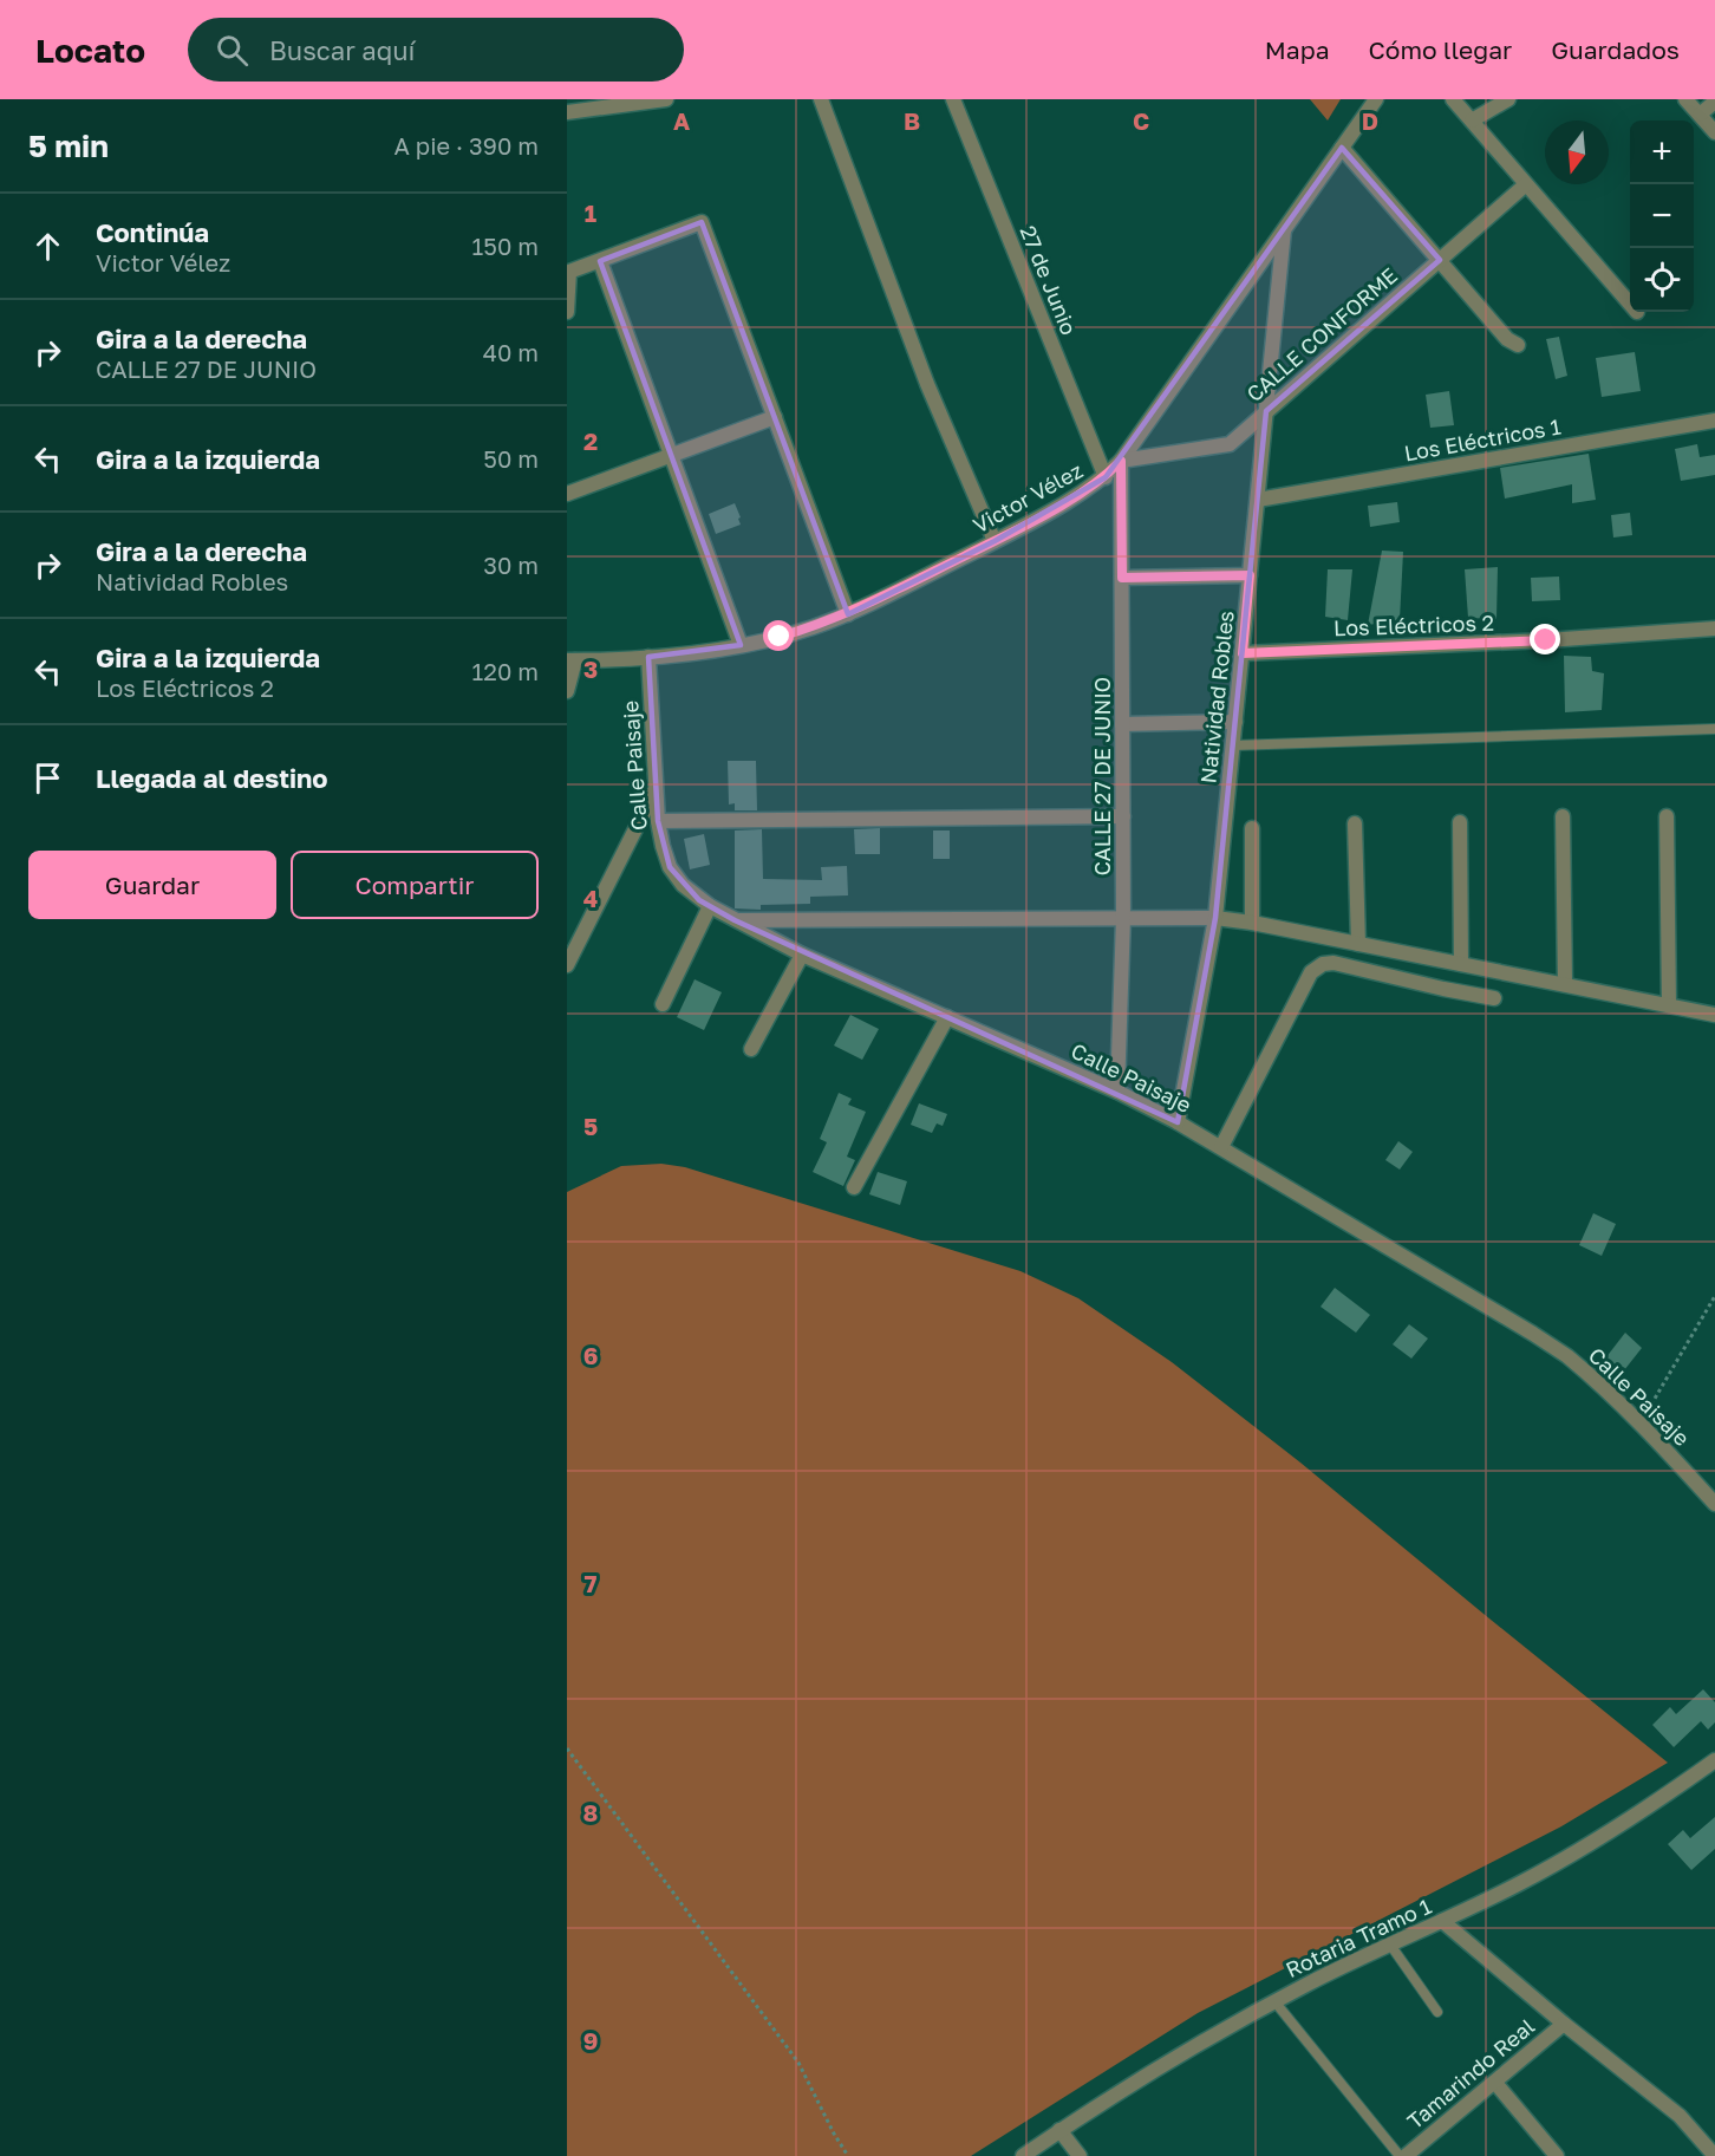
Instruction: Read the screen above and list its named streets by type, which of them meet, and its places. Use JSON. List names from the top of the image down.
{
  "streets": {
    "street": [
      "27 de Junio",
      "CALLE CONFORME",
      "Los Eléctricos 1",
      "Victor Vélez",
      "Los Eléctricos 2",
      "Natividad Robles",
      "Calle Paisaje",
      "CALLE 27 DE JUNIO",
      "Rotaria Tramo 1",
      "Tamarindo Real"
    ]
  },
  "crossings": [
    ["27 de Junio", "Victor Vélez"],
    ["CALLE CONFORME", "Victor Vélez"],
    ["CALLE CONFORME", "Natividad Robles"],
    ["CALLE CONFORME", "CALLE 27 DE JUNIO"],
    ["Los Eléctricos 1", "Natividad Robles"],
    ["Victor Vélez", "Natividad Robles"],
    ["Victor Vélez", "Calle Paisaje"],
    ["Victor Vélez", "CALLE 27 DE JUNIO"],
    ["Los Eléctricos 2", "Natividad Robles"],
    ["Natividad Robles", "Calle Paisaje"],
    ["Calle Paisaje", "CALLE 27 DE JUNIO"]
  ],
  "north": "bottom",
  "page": {
    "header": "Locato",
    "search": "Buscar aquí",
    "nav": ["Mapa", "Cómo llegar", "Guardados"],
    "heading": ["5 min", "A pie · 390 m"],
    "map_buttons": ["+", "−"],
    "list": [
      ["Continúa", "Victor Vélez", "150 m"],
      ["Gira a la derecha", "CALLE 27 DE JUNIO", "40 m"],
      ["Gira a la izquierda", "50 m"],
      ["Gira a la derecha", "Natividad Robles", "30 m"],
      ["Gira a la izquierda", "Los Eléctricos 2", "120 m"],
      "Llegada al destino"
    ],
    "buttons": ["Guardar", "Compartir"]
  },
  "grid": {
    "columns": [
      "A",
      "B",
      "C",
      "D"
    ],
    "rows": [
      "1",
      "2",
      "3",
      "4",
      "5",
      "6",
      "7",
      "8",
      "9"
    ]
  }
}
